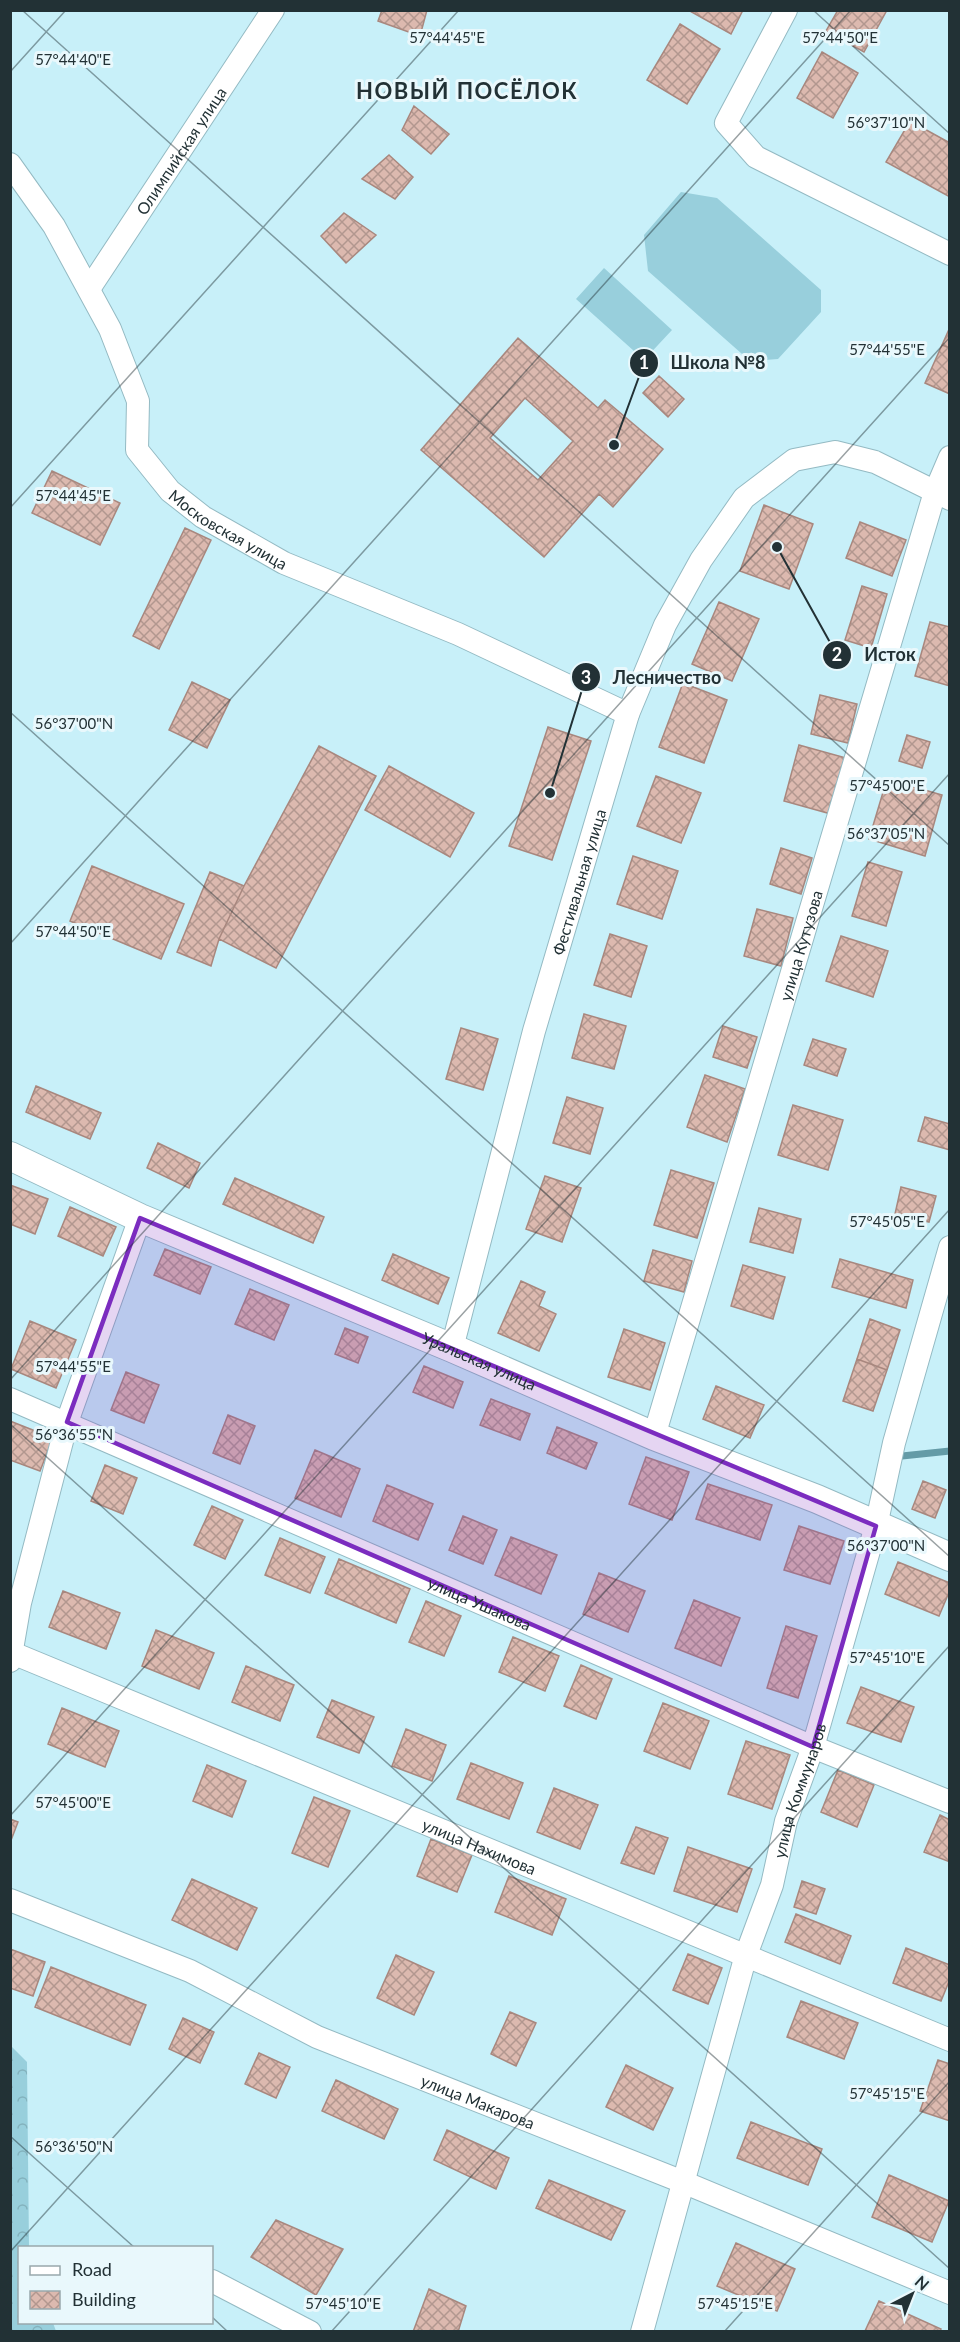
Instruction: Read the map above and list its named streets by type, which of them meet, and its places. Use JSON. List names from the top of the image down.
{
  "streets": {
    "street": [
      "Олимпийская улица",
      "Московская улица",
      "Фестивальная улица",
      "улица Кутузова",
      "Уральская улица",
      "улица Ушакова",
      "улица Коммунаров",
      "улица Нахимова",
      "улица Макарова"
    ]
  },
  "crossings": [
    ["Олимпийская улица", "Московская улица"],
    ["Московская улица", "Фестивальная улица"],
    ["Фестивальная улица", "улица Кутузова"],
    ["Фестивальная улица", "Уральская улица"],
    ["улица Кутузова", "Уральская улица"],
    ["Уральская улица", "улица Коммунаров"],
    ["улица Ушакова", "улица Коммунаров"],
    ["улица Коммунаров", "улица Нахимова"],
    ["улица Коммунаров", "улица Макарова"]
  ],
  "districts": ["НОВЫЙ ПОСЁЛОК"],
  "places": ["Школа №8", "Исток", "Лесничество"],
  "legend": ["Road", "Building"],
  "north": "top right",
  "coordinates": [
    "57°44'45\"E",
    "57°44'50\"E",
    "57°44'40\"E",
    "56°37'10\"N",
    "57°44'55\"E",
    "56°37'00\"N",
    "57°45'00\"E",
    "56°37'05\"N",
    "57°45'05\"E",
    "56°36'55\"N",
    "57°45'10\"E",
    "57°45'15\"E",
    "56°36'50\"N"
  ]
}
